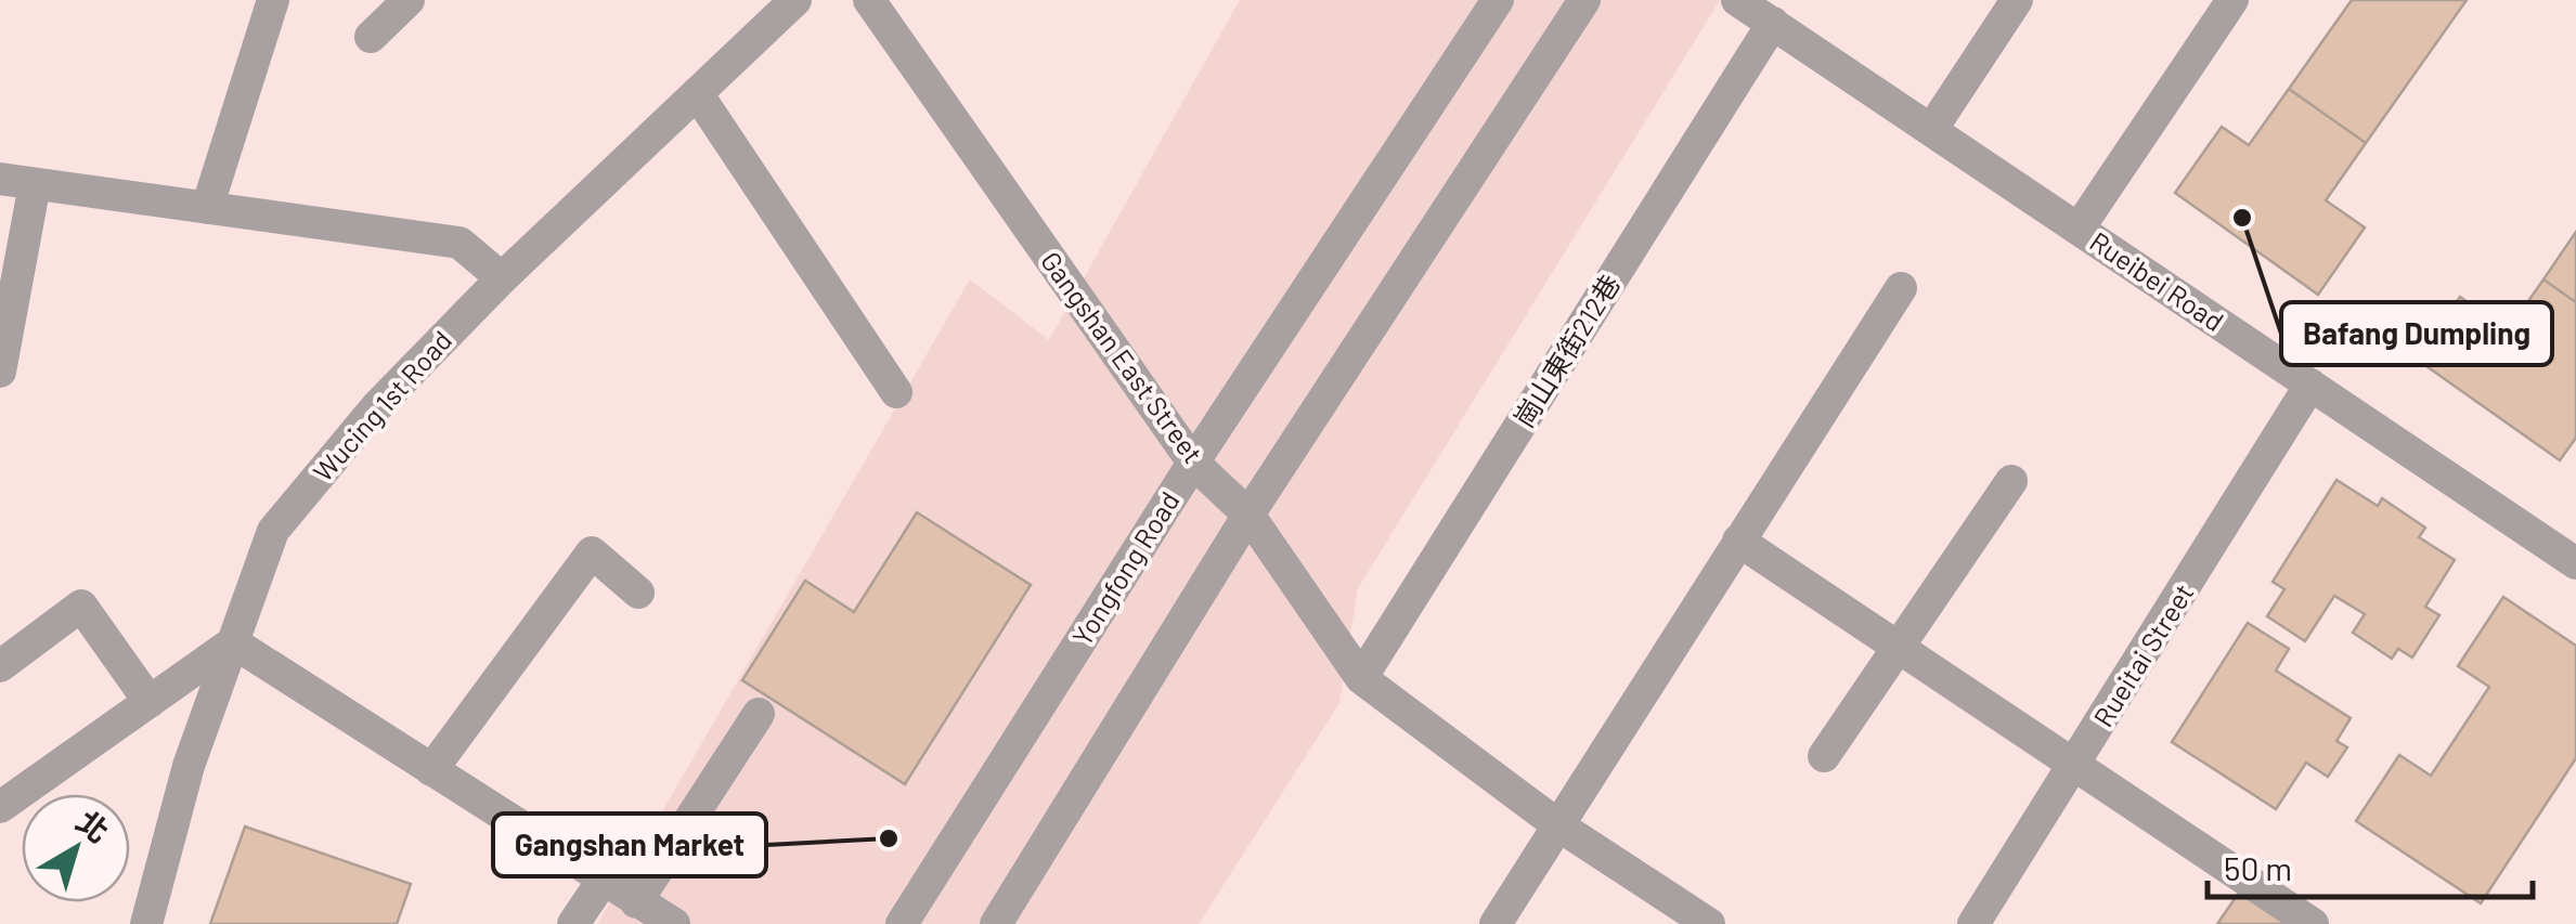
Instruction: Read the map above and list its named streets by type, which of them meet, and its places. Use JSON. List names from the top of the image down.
{
  "streets": {
    "street": [
      "Rueibei Road",
      "崗山東街212巷",
      "Gangshan East Street",
      "Wucing 1st Road",
      "Yongfong Road",
      "Rueitai Street"
    ]
  },
  "crossings": [
    ["Rueibei Road", "崗山東街212巷"],
    ["Rueibei Road", "Rueitai Street"],
    ["崗山東街212巷", "Gangshan East Street"],
    ["Gangshan East Street", "Yongfong Road"]
  ],
  "places": ["Bafang Dumpling", "Gangshan Market"],
  "scale_bar": "50 m",
  "north": "top right"
}
